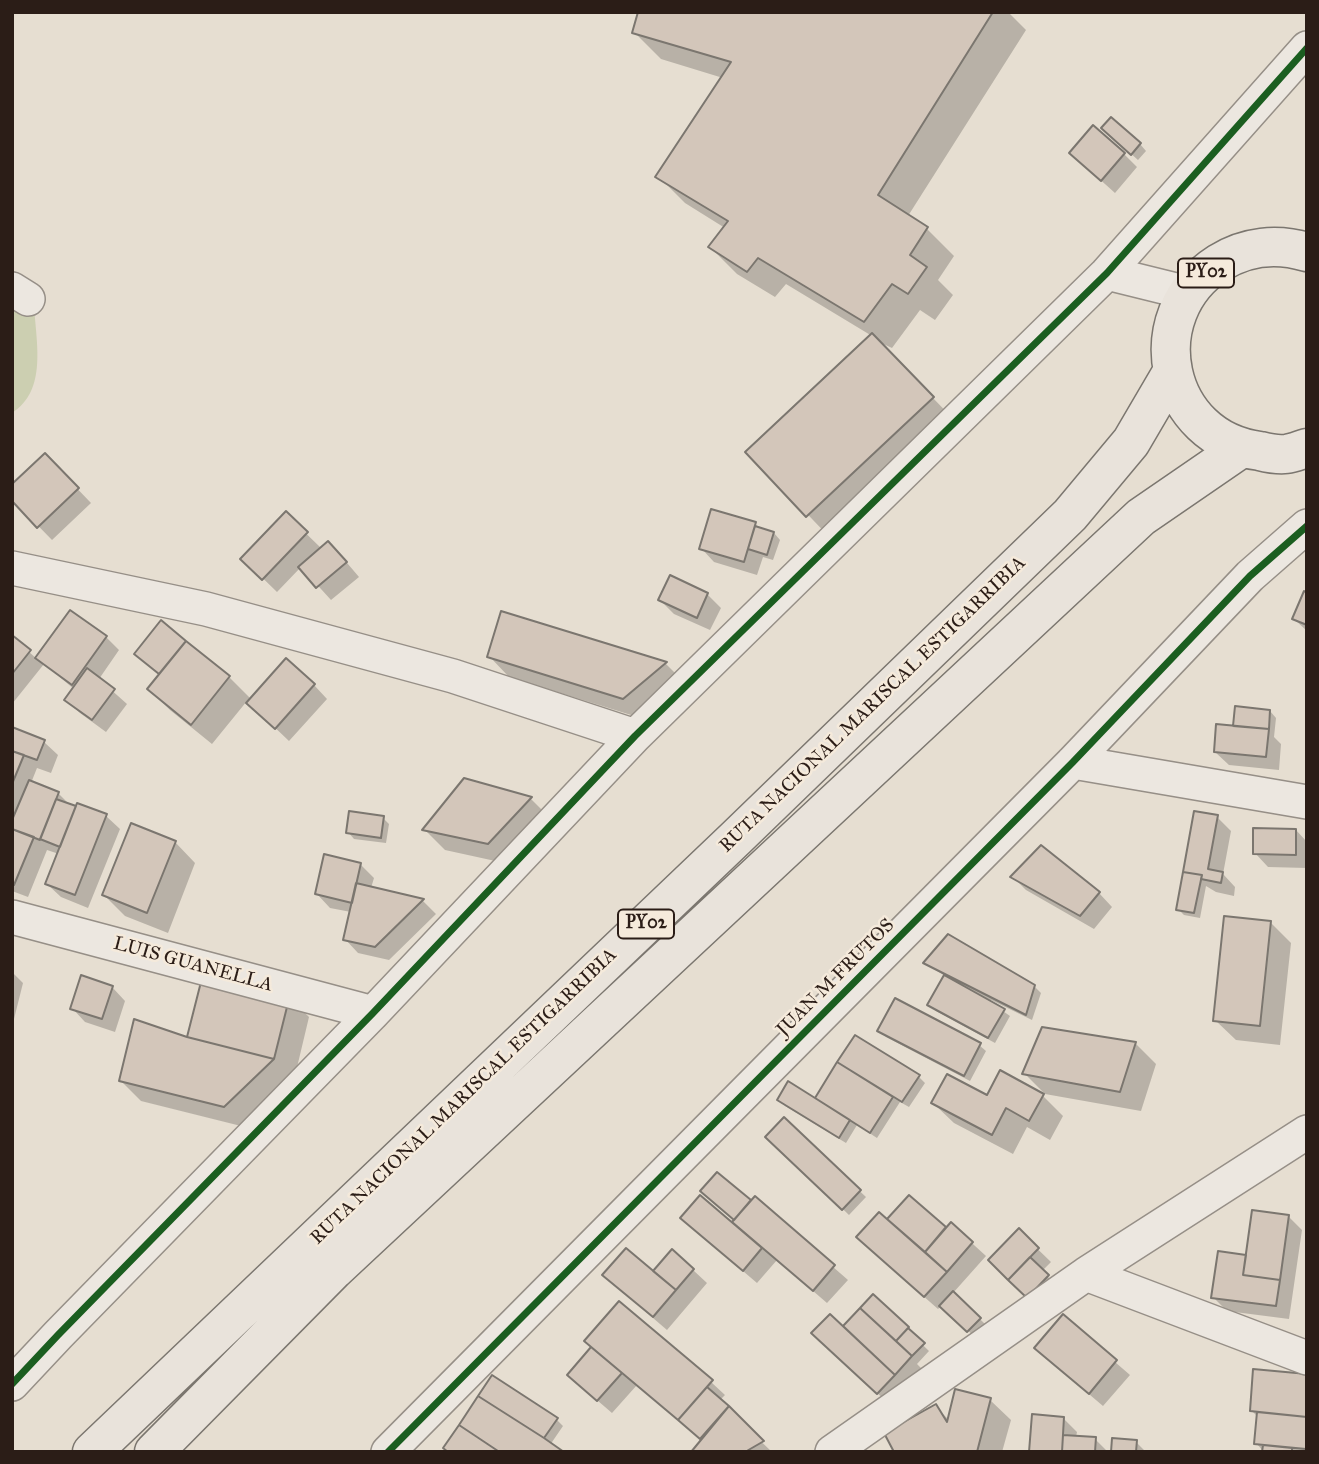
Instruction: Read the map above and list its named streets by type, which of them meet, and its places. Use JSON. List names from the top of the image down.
{
  "streets": {
    "highway": ["PY02", "RUTA NACIONAL MARISCAL ESTIGARRIBIA"],
    "street": ["LUIS GUANELLA", "JUAN M FRUTOS"]
  },
  "crossings": [
    ["PY02", "RUTA NACIONAL MARISCAL ESTIGARRIBIA"]
  ]
}
